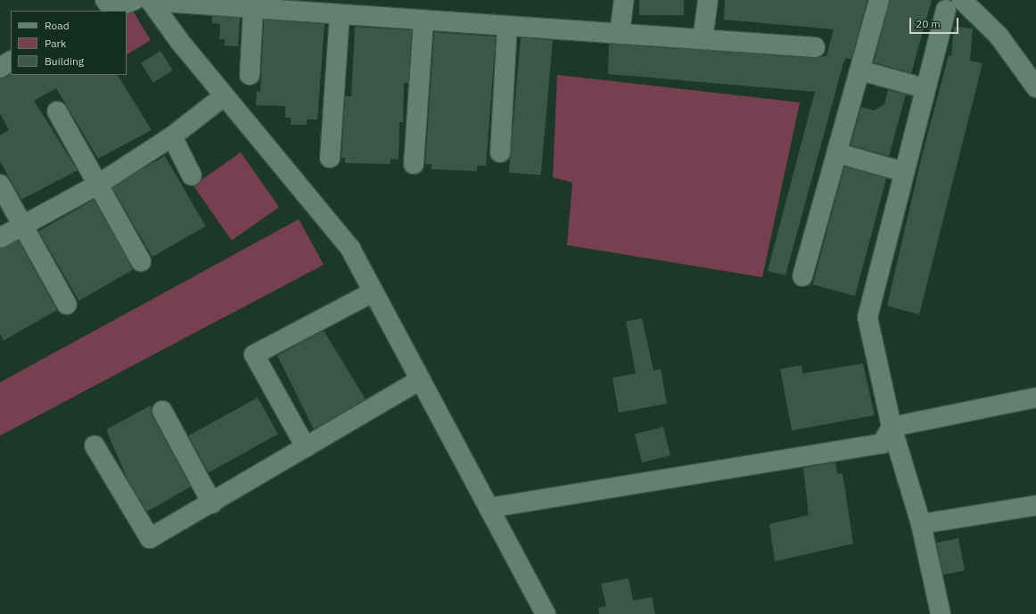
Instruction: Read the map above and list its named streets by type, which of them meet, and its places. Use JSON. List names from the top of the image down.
{
  "legend": ["Road", "Park", "Building"],
  "scale_bar": "20 m"
}
